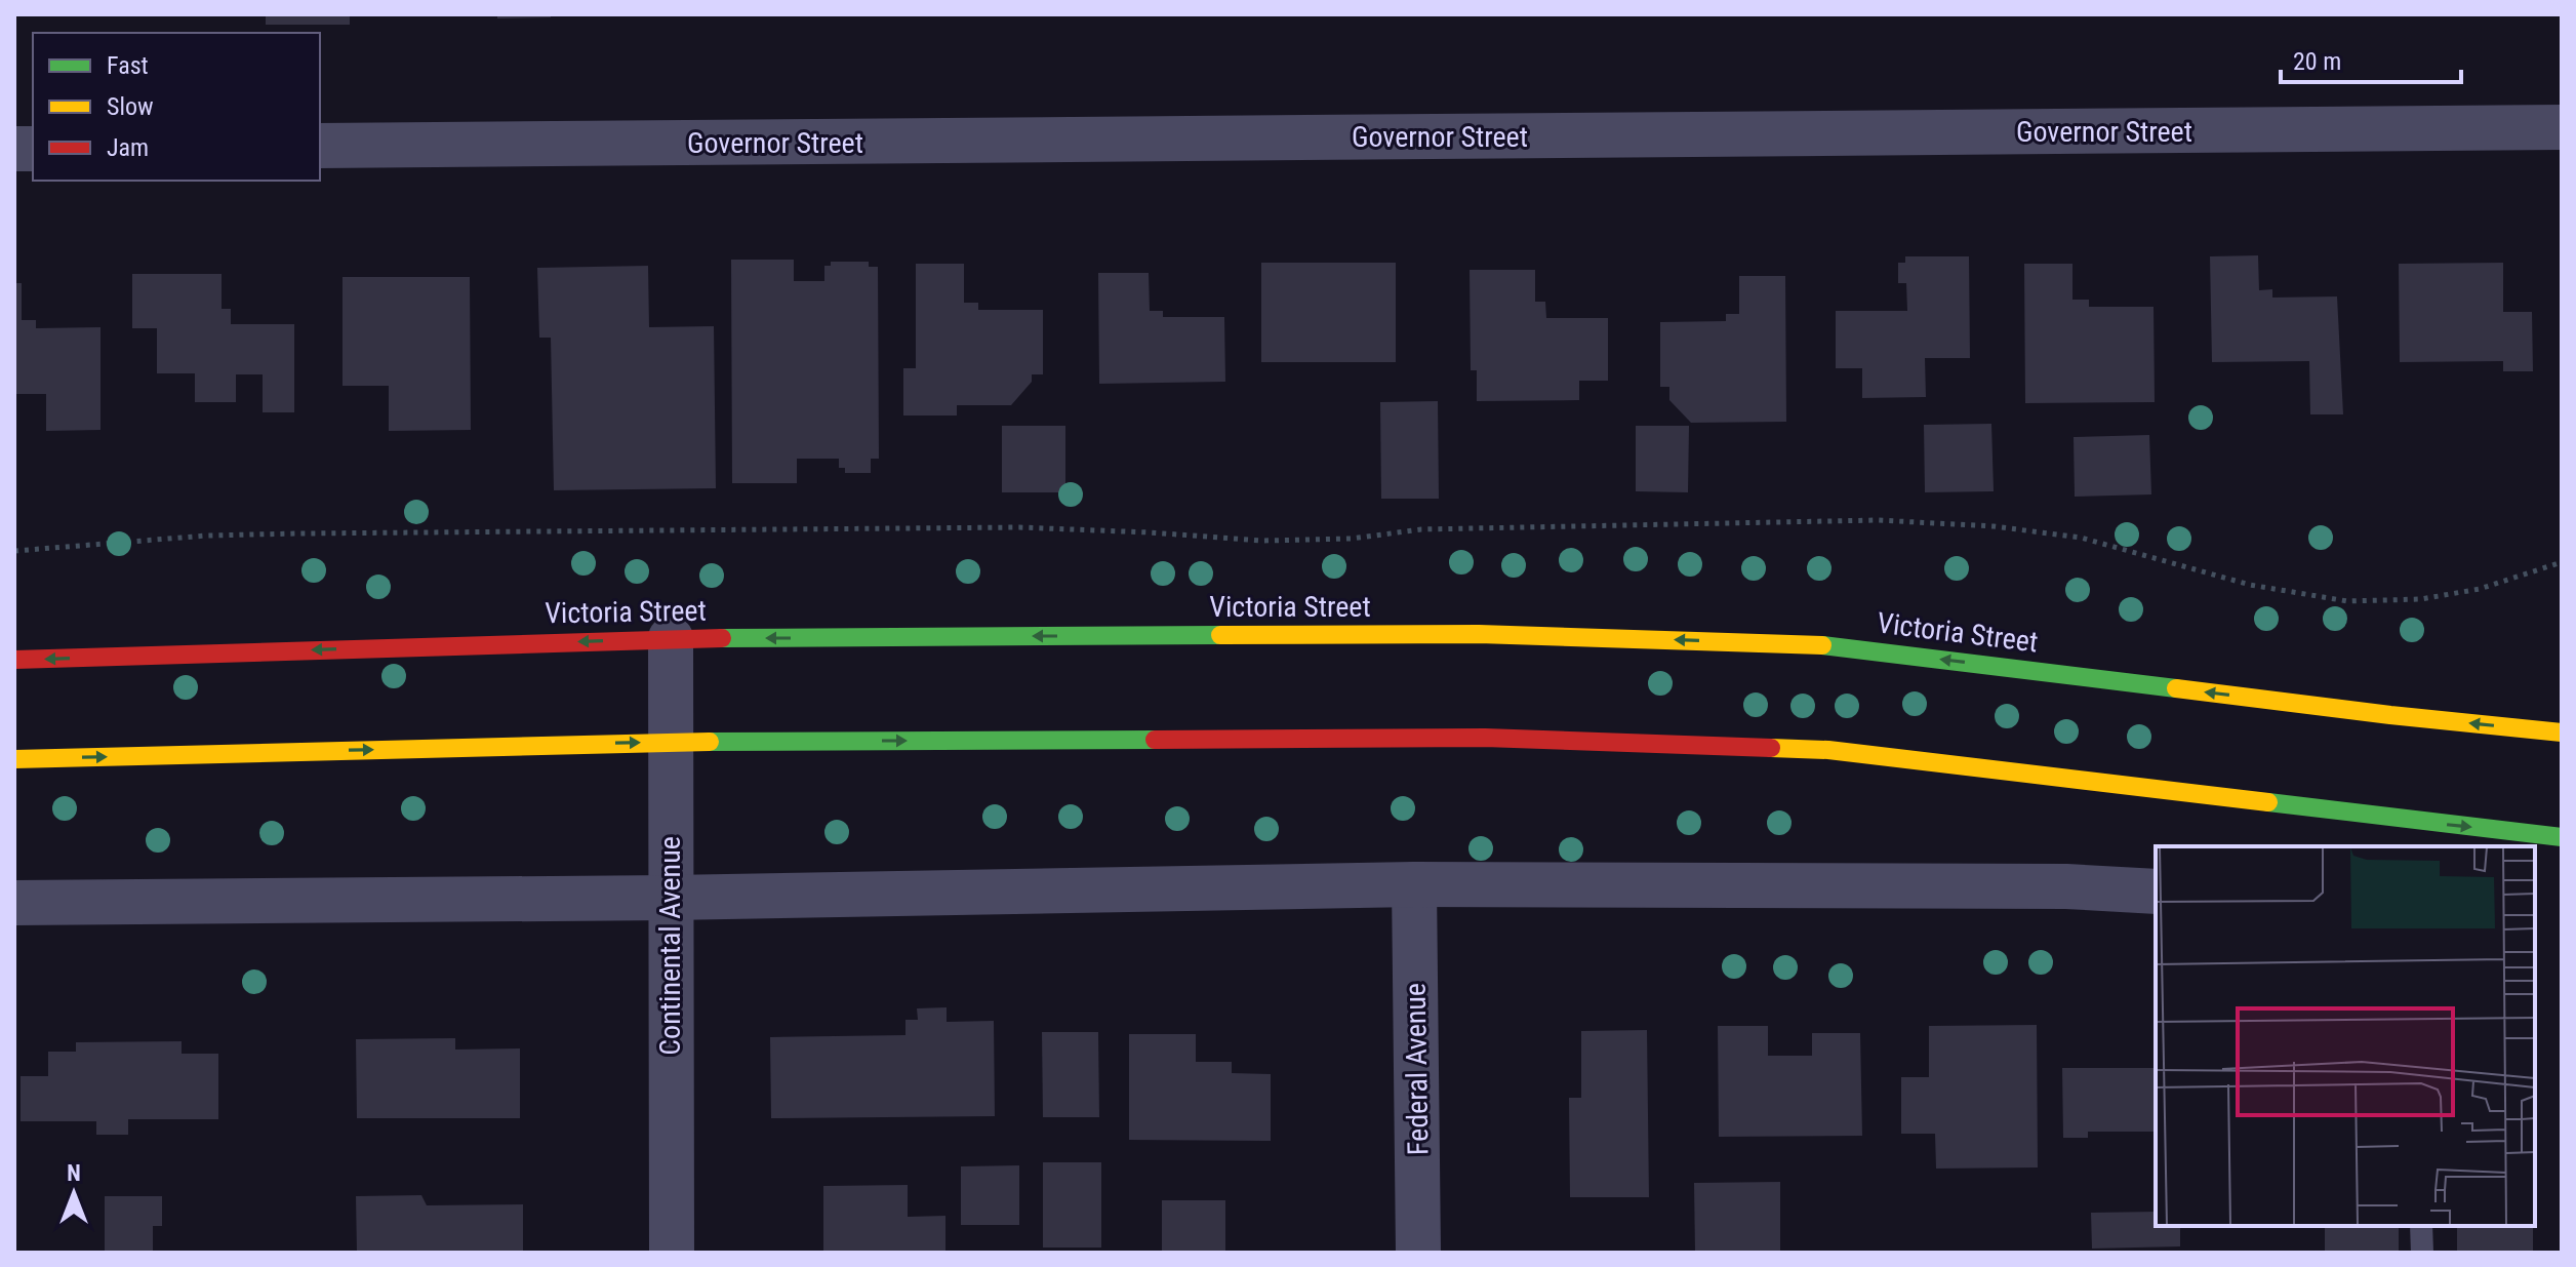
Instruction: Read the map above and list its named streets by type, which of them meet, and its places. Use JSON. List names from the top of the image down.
{
  "streets": {
    "main road": ["Victoria Street"],
    "street": ["Governor Street", "Continental Avenue", "Federal Avenue"]
  },
  "crossings": [
    ["Victoria Street", "Continental Avenue"]
  ],
  "legend": ["Fast", "Slow", "Jam"],
  "scale_bar": "20 m",
  "north": "top"
}
